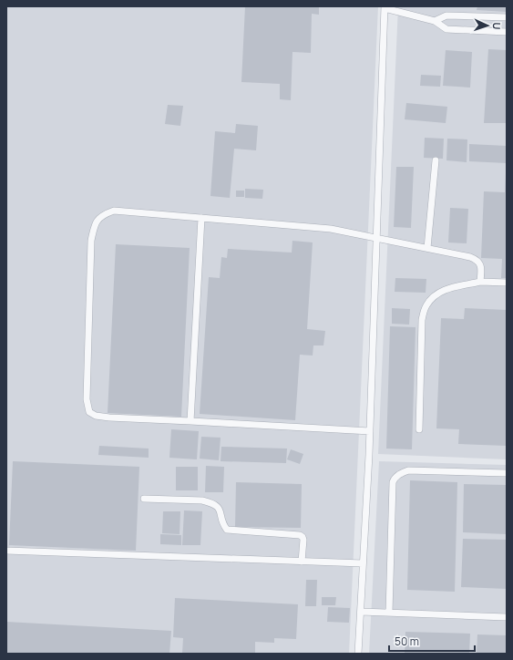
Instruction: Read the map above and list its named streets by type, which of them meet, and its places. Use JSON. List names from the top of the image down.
{
  "scale_bar": "50 m",
  "north": "right"
}
